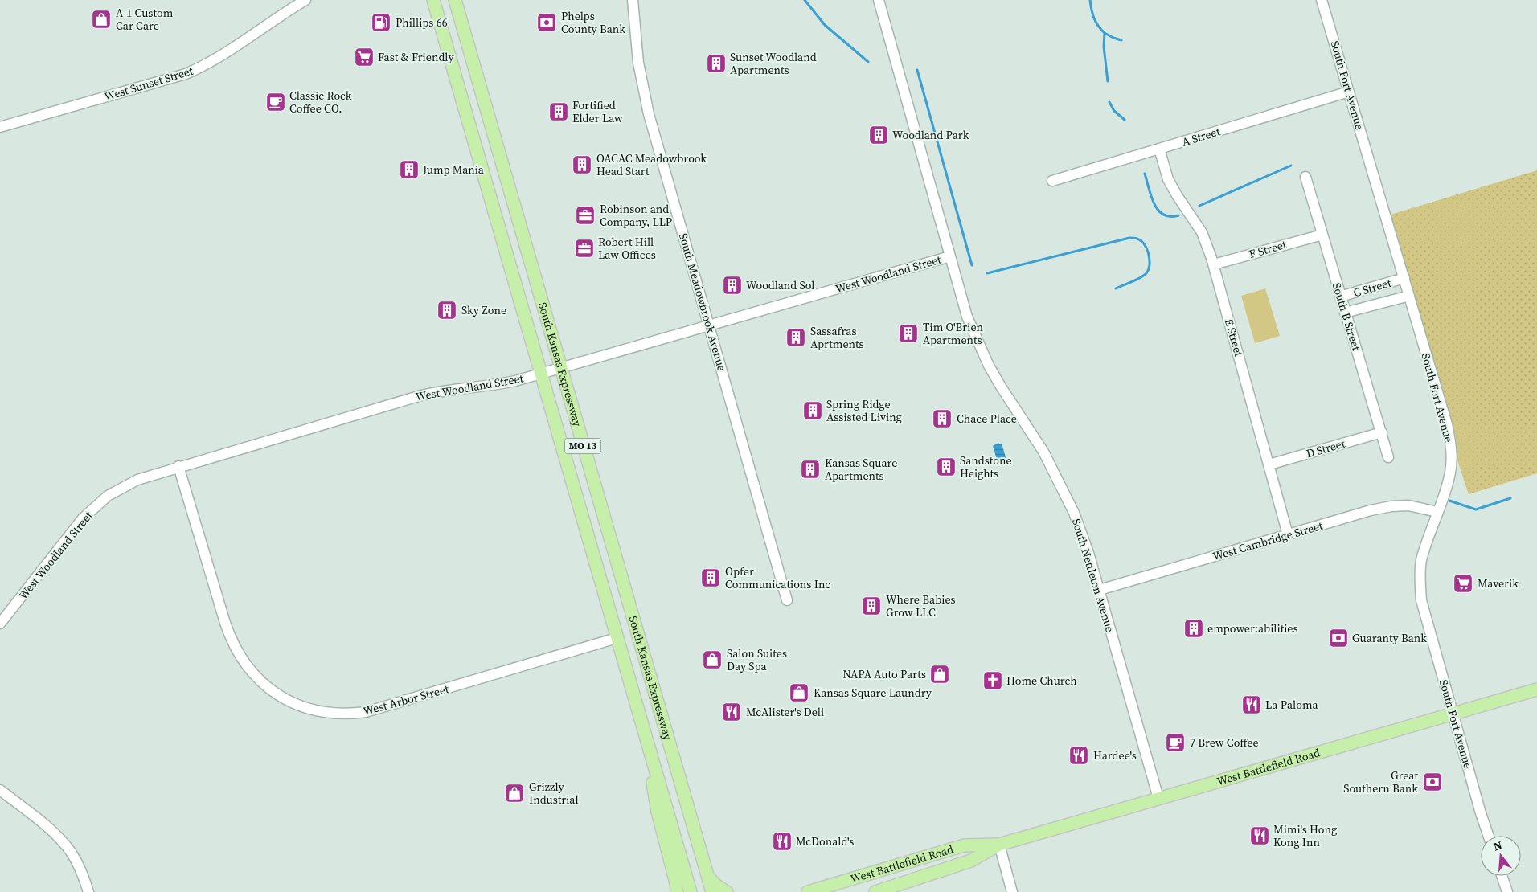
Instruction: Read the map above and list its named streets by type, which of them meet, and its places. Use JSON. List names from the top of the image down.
{
  "streets": {
    "main road": ["South Kansas Expressway", "MO 13", "West Battlefield Road"],
    "street": [
      "West Sunset Street",
      "South Fort Avenue",
      "A Street",
      "F Street",
      "West Woodland Street",
      "C Street",
      "South Meadowbrook Avenue",
      "South B Street",
      "E Street",
      "D Street",
      "West Cambridge Street",
      "South Nettleton Avenue",
      "West Arbor Street"
    ]
  },
  "crossings": [
    ["South Fort Avenue", "A Street"],
    ["South Fort Avenue", "C Street"],
    ["South Fort Avenue", "West Cambridge Street"],
    ["South Fort Avenue", "West Battlefield Road"],
    ["A Street", "E Street"],
    ["F Street", "South B Street"],
    ["F Street", "E Street"],
    ["West Woodland Street", "South Meadowbrook Avenue"],
    ["West Woodland Street", "South Kansas Expressway"],
    ["West Woodland Street", "South Nettleton Avenue"],
    ["West Woodland Street", "West Arbor Street"],
    ["C Street", "South B Street"],
    ["South B Street", "D Street"],
    ["E Street", "D Street"],
    ["E Street", "West Cambridge Street"],
    ["South Kansas Expressway", "West Arbor Street"],
    ["West Cambridge Street", "South Nettleton Avenue"],
    ["South Nettleton Avenue", "West Battlefield Road"]
  ],
  "places": {
    "shop": [
      "A-1 Custom Car Care",
      "Salon Suites Day Spa",
      "NAPA Auto Parts",
      "Kansas Square Laundry",
      "Grizzly Industrial"
    ],
    "fuel station": ["Phillips 66"],
    "bank": ["Phelps County Bank", "Guaranty Bank", "Great Southern Bank"],
    "supermarket": ["Fast & Friendly", "Maverik"],
    "building": [
      "Sunset Woodland Apartments",
      "Fortified Elder Law",
      "Woodland Park",
      "OACAC Meadowbrook Head Start",
      "Jump Mania",
      "Woodland Sol",
      "Sky Zone",
      "Tim O'Brien Apartments",
      "Sassafras Aprtments",
      "Spring Ridge Assisted Living",
      "Chace Place",
      "Sandstone Heights",
      "Kansas Square Apartments",
      "Opfer Communications Inc",
      "Where Babies Grow LLC",
      "empower:abilities"
    ],
    "cafe": ["Classic Rock Coffee CO.", "7 Brew Coffee"],
    "office": ["Robinson and Company, LLP", "Robert Hill Law Offices"],
    "church": ["Home Church"],
    "restaurant": [
      "La Paloma",
      "McAlister's Deli",
      "Hardee's",
      "Mimi's Hong Kong Inn",
      "McDonald's"
    ]
  },
  "north": "top"
}
